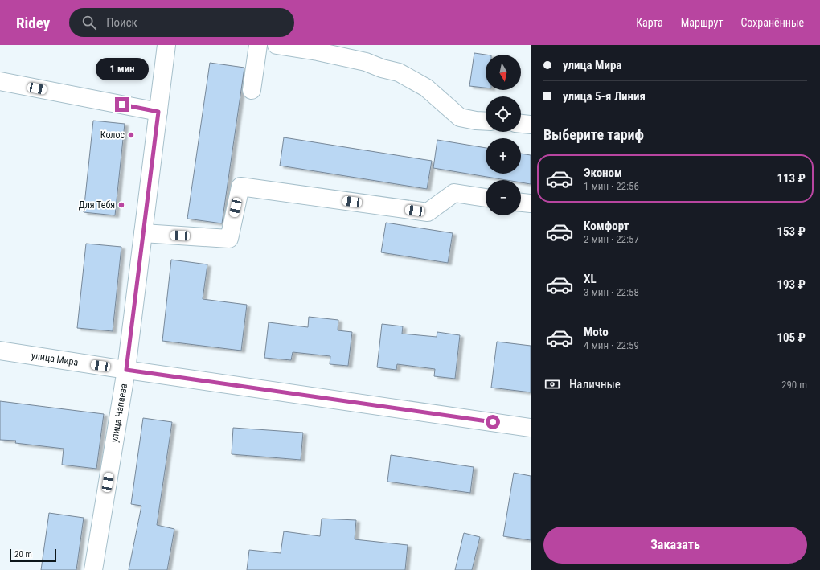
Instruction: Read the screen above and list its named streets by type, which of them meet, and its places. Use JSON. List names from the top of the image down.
{
  "streets": {
    "street": ["улица Мира", "улица Чапаева"]
  },
  "crossings": [
    ["улица Мира", "улица Чапаева"]
  ],
  "places": ["Колос", "Для Тебя"],
  "scale_bar": "20 m",
  "north": "bottom",
  "page": {
    "header": "Ridey",
    "search": "Поиск",
    "nav": ["Карта", "Маршрут", "Сохранённые"],
    "banner": ["улица Мира", "улица 5-я Линия"],
    "map_buttons": ["+", "−"],
    "bubble": "1 мин",
    "heading": "Выберите тариф",
    "list": [
      {
        "name": "Эконом",
        "note": "1 мин · 22:56",
        "value": "113 ₽"
      },
      {
        "name": "Комфорт",
        "note": "2 мин · 22:57",
        "value": "153 ₽"
      },
      {
        "name": "XL",
        "note": "3 мин · 22:58",
        "value": "193 ₽"
      },
      {
        "name": "Moto",
        "note": "4 мин · 22:59",
        "value": "105 ₽"
      }
    ],
    "pay": ["Наличные", "290 m"],
    "buttons": "Заказать",
    "scale": "20 m"
  }
}
